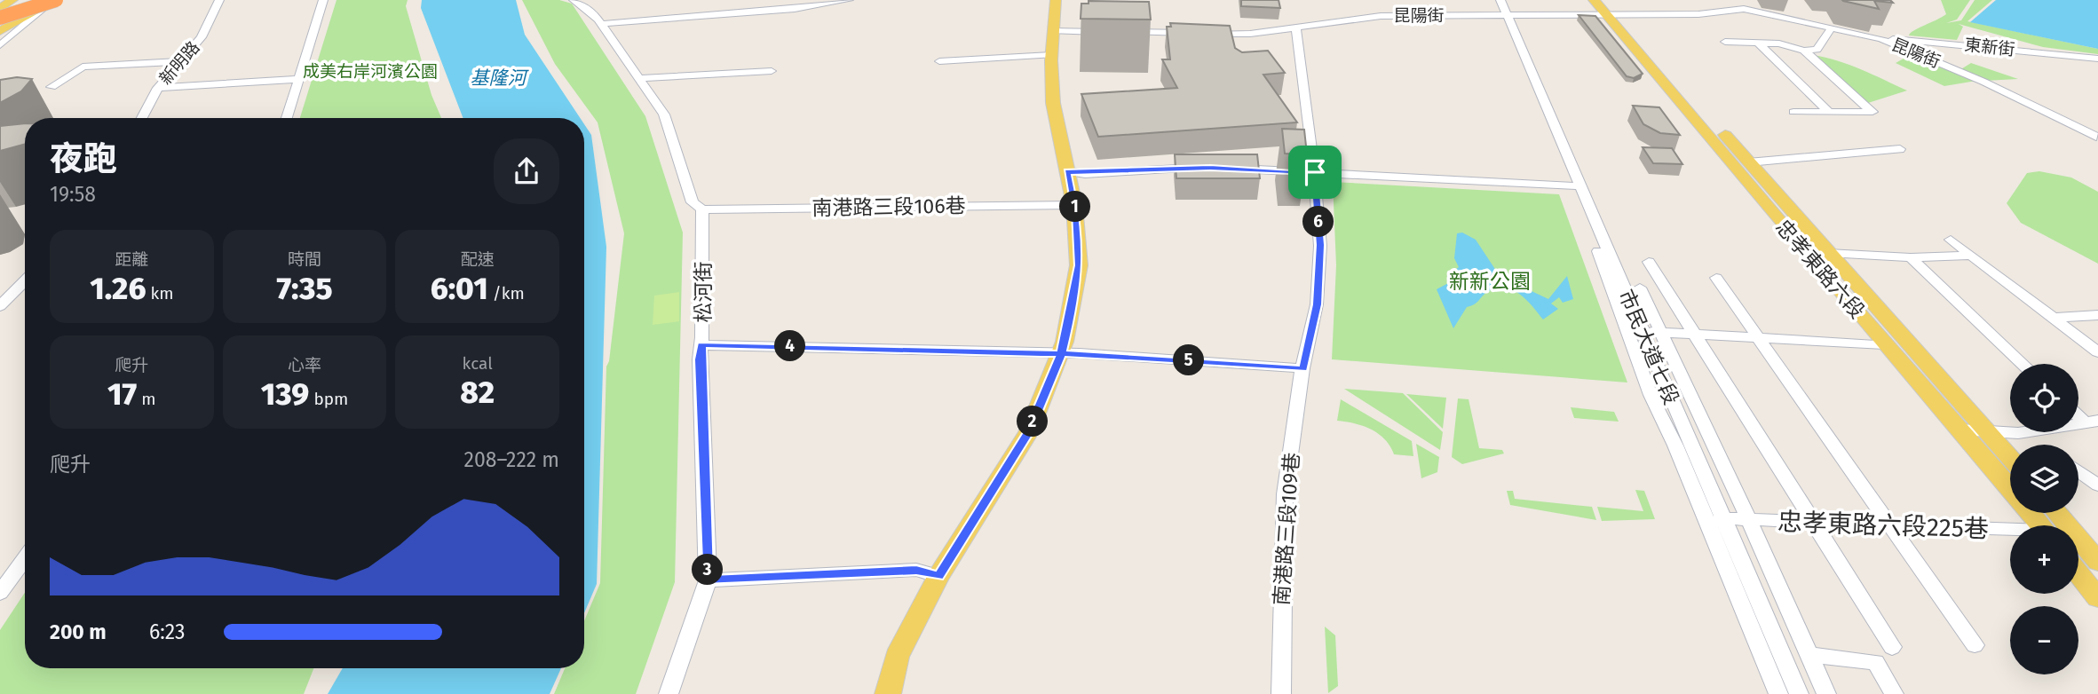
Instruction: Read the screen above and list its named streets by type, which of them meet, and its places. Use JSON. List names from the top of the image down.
{
  "streets": {
    "main road": ["忠孝東路六段"],
    "street": [
      "昆陽街",
      "東新街",
      "新明路",
      "南港路三段106巷",
      "松河街",
      "市民大道七段",
      "忠孝東路六段225巷",
      "南港路三段109巷"
    ]
  },
  "crossings": [
    ["昆陽街", "東新街"],
    ["昆陽街", "忠孝東路六段"],
    ["昆陽街", "市民大道七段"],
    ["昆陽街", "南港路三段109巷"],
    ["南港路三段106巷", "松河街"],
    ["市民大道七段", "忠孝東路六段225巷"]
  ],
  "water": ["基隆河"],
  "parks": ["成美右岸河濱公園", "新新公園"],
  "page": {
    "heading": ["夜跑", "19:58"],
    "pins": [
      "1",
      "6",
      "4",
      "5",
      "2",
      "3"
    ],
    "stats": [
      ["距離", "1.26 km"],
      ["時間", "7:35"],
      ["配速", "6:01 /km"],
      ["爬升", "17 m"],
      ["心率", "139 bpm"],
      ["kcal", "82"]
    ],
    "map_buttons": ["+", "−"],
    "chart": ["爬升", "208–222 m"],
    "list": [
      {
        "name": "200 m",
        "note": "6:23"
      }
    ]
  }
}
